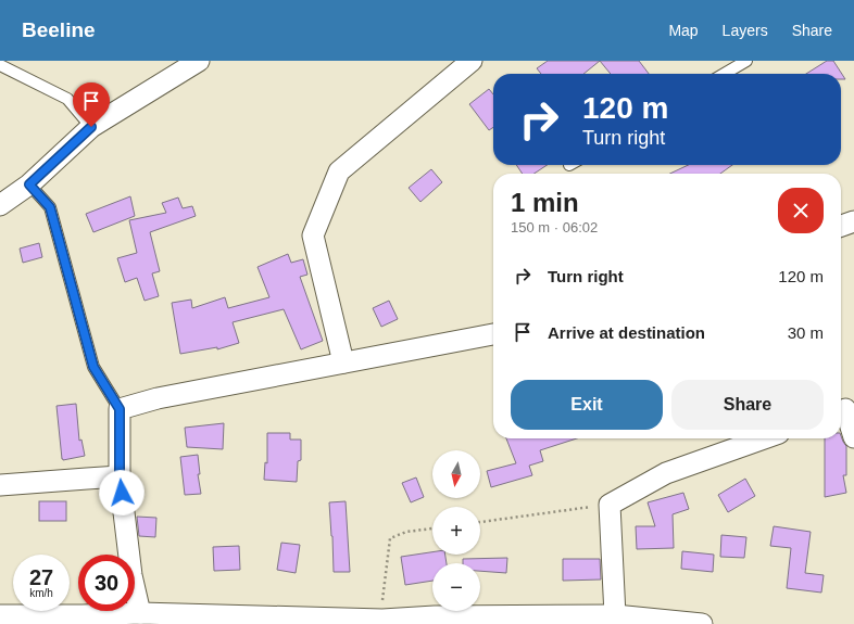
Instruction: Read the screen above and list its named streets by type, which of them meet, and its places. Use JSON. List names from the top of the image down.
{
  "north": "bottom",
  "page": {
    "header": "Beeline",
    "nav": ["Map", "Layers", "Share"],
    "turn": ["120 m", "Turn right"],
    "heading": ["1 min", "150 m · 06:02"],
    "list": [
      {
        "name": "Turn right",
        "value": "120 m"
      },
      {
        "name": "Arrive at destination",
        "value": "30 m"
      }
    ],
    "buttons": ["Exit", "Share"],
    "map_buttons": ["+", "−"],
    "speed": "27 km/h",
    "limit": "30"
  }
}
